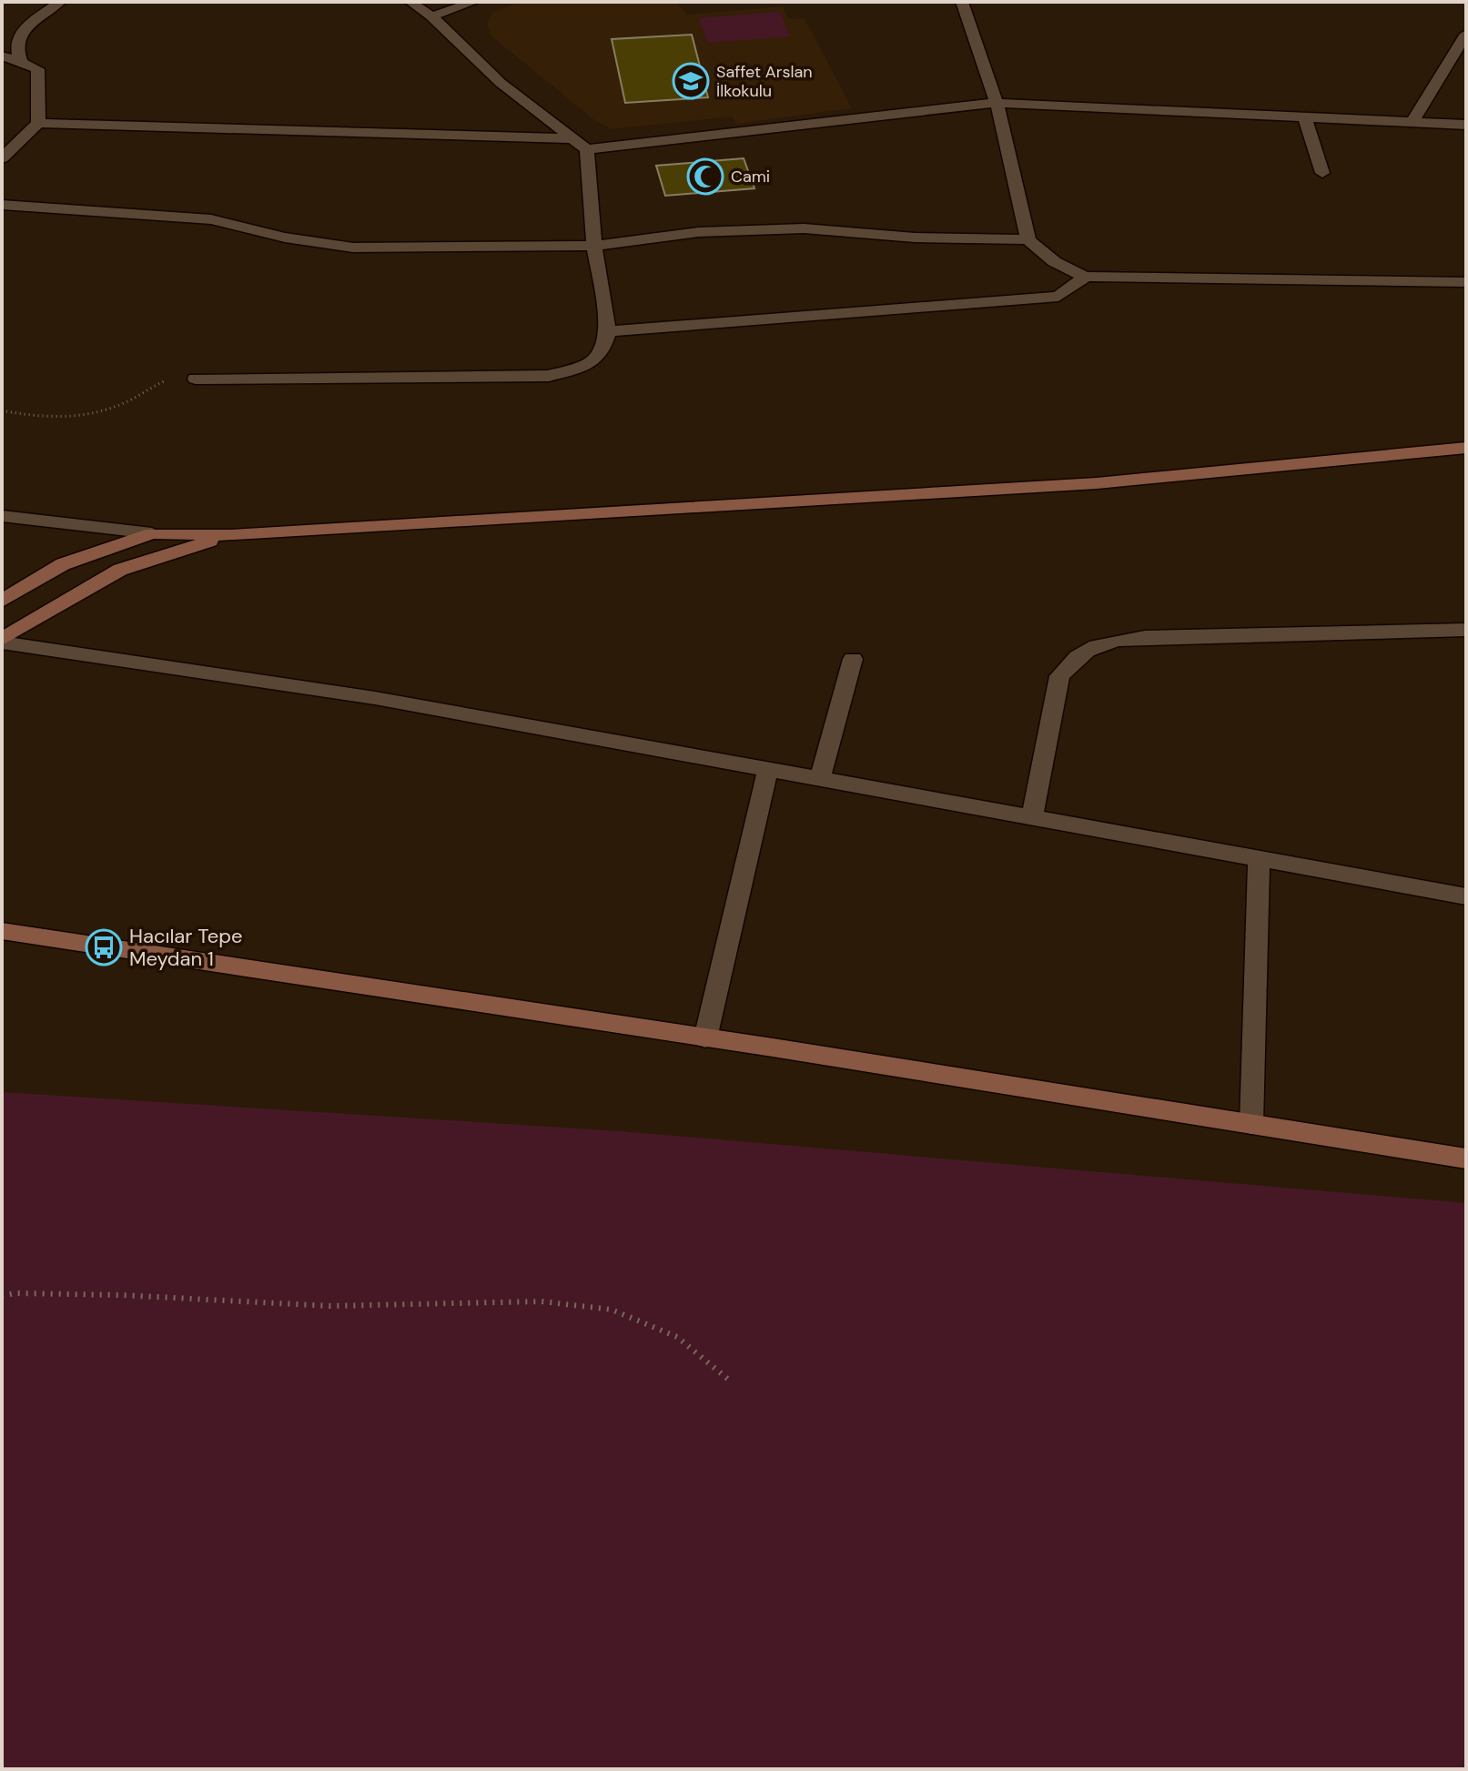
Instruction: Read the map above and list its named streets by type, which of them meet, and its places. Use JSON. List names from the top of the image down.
{
  "places": {
    "school or university": ["Saffet Arslan İlkokulu"],
    "mosque": ["Cami"],
    "bus stop": ["Hacılar Tepe Meydan 1"]
  }
}
